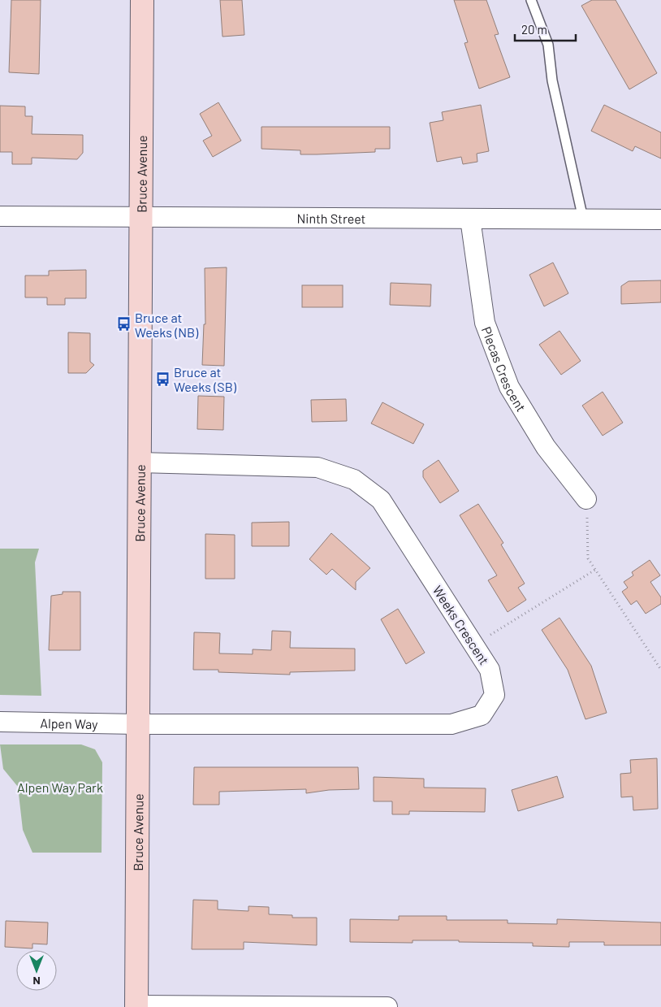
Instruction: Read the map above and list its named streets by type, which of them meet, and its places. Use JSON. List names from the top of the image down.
{
  "streets": {
    "street": [
      "Bruce Avenue",
      "Ninth Street",
      "Plecas Crescent",
      "Weeks Crescent",
      "Alpen Way"
    ]
  },
  "crossings": [
    ["Bruce Avenue", "Ninth Street"],
    ["Bruce Avenue", "Weeks Crescent"],
    ["Bruce Avenue", "Alpen Way"],
    ["Ninth Street", "Plecas Crescent"],
    ["Weeks Crescent", "Alpen Way"]
  ],
  "parks": ["Alpen Way Park"],
  "places": {
    "bus stop": ["Bruce at Weeks (NB)", "Bruce at Weeks (SB)"]
  },
  "scale_bar": "20 m",
  "north": "bottom"
}
